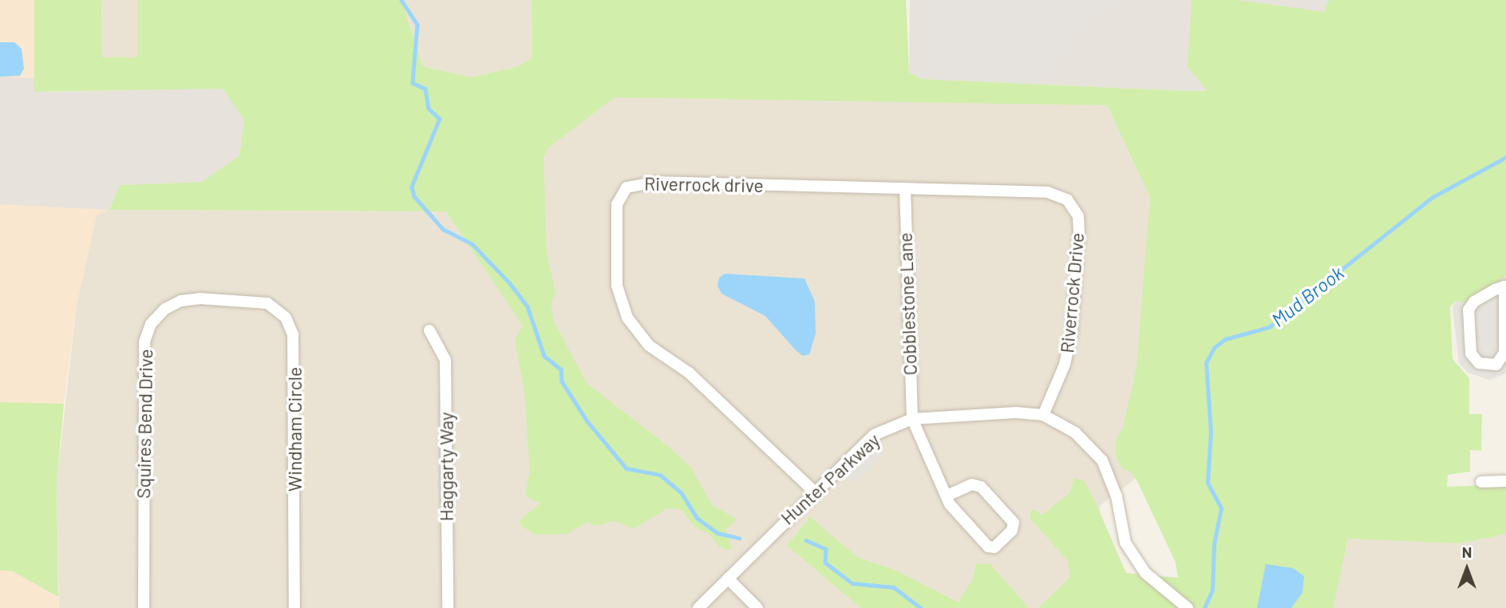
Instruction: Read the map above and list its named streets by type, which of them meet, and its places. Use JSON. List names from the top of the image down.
{
  "streets": {
    "street": [
      "Riverrock drive",
      "Riverrock Drive",
      "Cobblestone Lane",
      "Squires Bend Drive",
      "Windham Circle",
      "Haggarty Way",
      "Hunter Parkway"
    ]
  },
  "crossings": [
    ["Riverrock drive", "Riverrock Drive"],
    ["Riverrock drive", "Cobblestone Lane"],
    ["Riverrock drive", "Hunter Parkway"],
    ["Riverrock Drive", "Cobblestone Lane"],
    ["Riverrock Drive", "Hunter Parkway"],
    ["Cobblestone Lane", "Hunter Parkway"],
    ["Squires Bend Drive", "Windham Circle"]
  ],
  "water": ["Mud Brook"],
  "north": "top"
}
